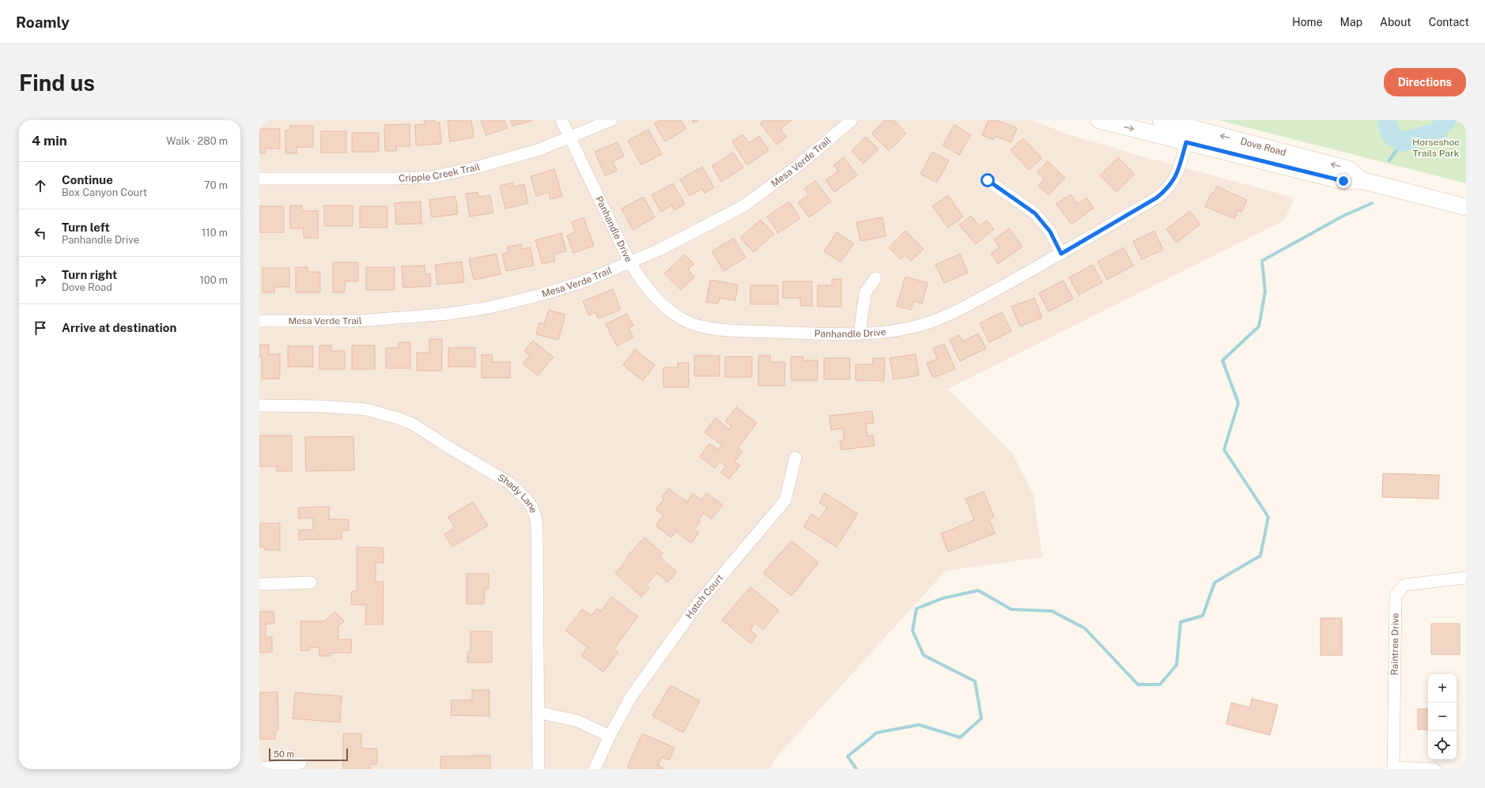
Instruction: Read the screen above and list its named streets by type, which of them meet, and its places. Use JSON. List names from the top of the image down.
{
  "streets": {
    "main road": ["Dove Road"],
    "street": [
      "Mesa Verde Trail",
      "Cripple Creek Trail",
      "Panhandle Drive",
      "Shady Lane",
      "Hatch Court",
      "Raintree Drive"
    ]
  },
  "crossings": [
    ["Dove Road", "Panhandle Drive"],
    ["Mesa Verde Trail", "Panhandle Drive"],
    ["Cripple Creek Trail", "Panhandle Drive"]
  ],
  "parks": ["Horseshoe Trails Park"],
  "scale_bar": "50 m",
  "page": {
    "header": "Roamly",
    "nav": [
      "Home",
      "Map",
      "About",
      "Contact"
    ],
    "buttons": "Directions",
    "title": "Find us",
    "heading": ["4 min", "Walk · 280 m"],
    "list": [
      ["Continue", "Box Canyon Court", "70 m"],
      ["Turn left", "Panhandle Drive", "110 m"],
      ["Turn right", "Dove Road", "100 m"],
      "Arrive at destination"
    ],
    "map_buttons": ["+", "−"],
    "scale": "50 m"
  }
}
